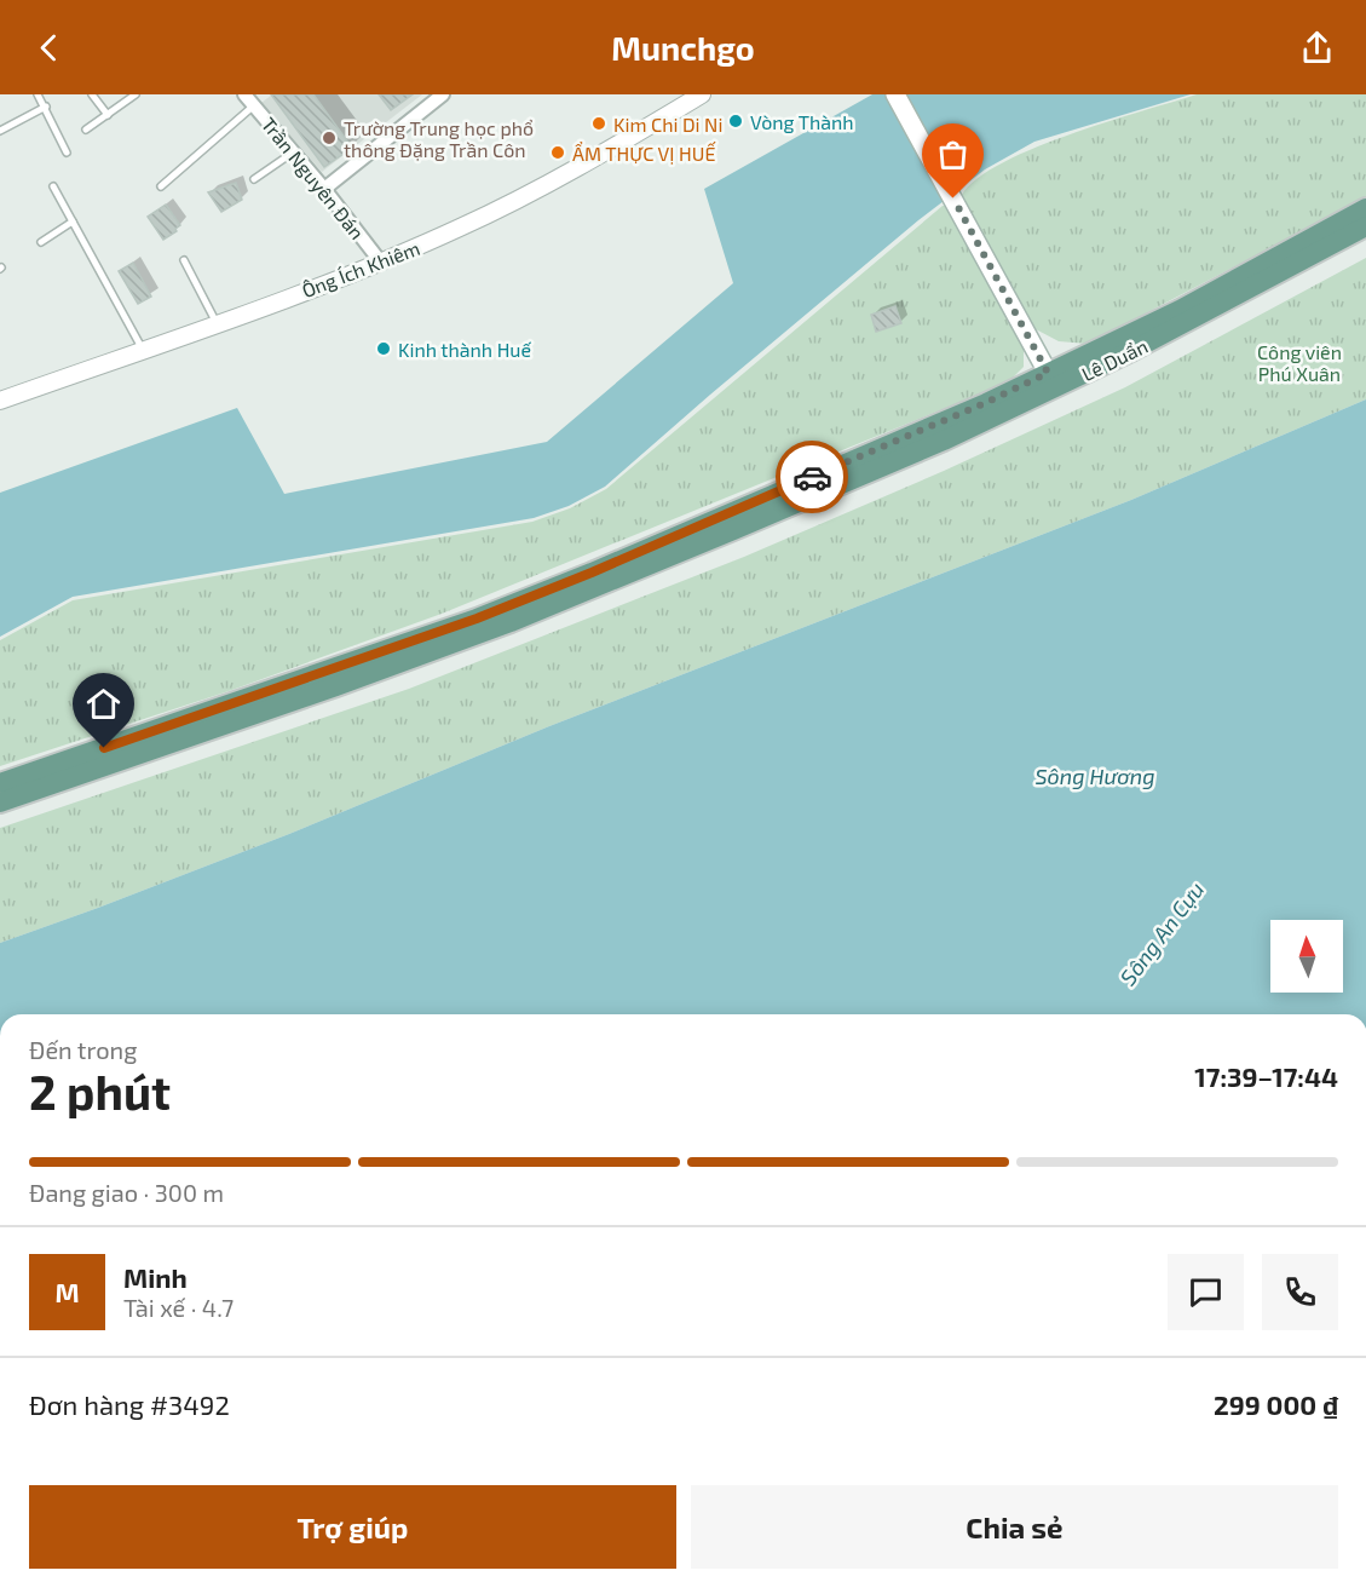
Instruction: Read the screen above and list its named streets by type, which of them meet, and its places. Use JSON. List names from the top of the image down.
{
  "streets": {
    "main road": ["Lê Duẩn"],
    "street": ["Trần Nguyên Đán", "Ông Ích Khiêm"]
  },
  "crossings": [
    ["Trần Nguyên Đán", "Ông Ích Khiêm"]
  ],
  "water": ["Sông Hương", "Sông An Cựu"],
  "parks": ["Công viên Phú Xuân"],
  "places": [
    "Vòng Thành",
    "Kim Chi Di Ni",
    "Trường Trung học phổ thông Đặng Trần Côn",
    "ẨM THỰC VỊ HUẾ",
    "Kinh thành Huế"
  ],
  "north": "top",
  "page": {
    "header": "Munchgo",
    "heading": ["2 phút", "Đến trong", "17:39–17:44"],
    "panel": [
      "Minh",
      "Tài xế · 4.7",
      "Đơn hàng #3492",
      "299 000 ₫"
    ],
    "bar": "Đang giao · 300 m",
    "round": "M",
    "buttons": ["Trợ giúp", "Chia sẻ"]
  }
}
